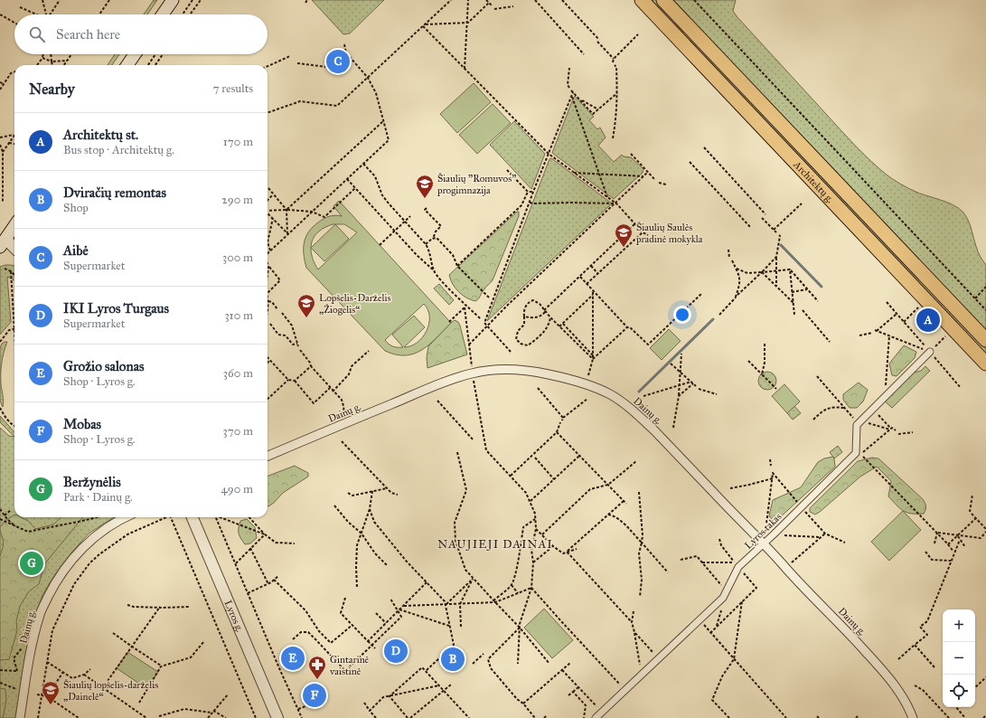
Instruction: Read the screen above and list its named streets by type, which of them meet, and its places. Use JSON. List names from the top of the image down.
{
  "streets": {
    "main road": ["Architektų g."],
    "street": ["Dainų g.", "Lyros takas", "Lyros g."]
  },
  "crossings": [
    ["Dainų g.", "Lyros takas"]
  ],
  "districts": ["NAUJIEJI DAINAI"],
  "places": {
    "school or university": [
      "Šiaulių \"Romuvos\" progimnazija",
      "Šiaulių Saulės pradinė mokykla",
      "Lopšelis-Darželis „Žiogelis“",
      "Šiaulių lopšelis-darželis „Dainelė“"
    ],
    "pharmacy": ["Gintarinė vaistinė"]
  },
  "page": {
    "search": "Search here",
    "pins": [
      "C",
      "A",
      "G",
      "D",
      "E",
      "B",
      "F"
    ],
    "heading": ["Nearby", "7 results"],
    "list": [
      {
        "mark": "A",
        "name": "Architektų st.",
        "note": "Bus stop · Architektų g.",
        "value": "170 m"
      },
      {
        "mark": "B",
        "name": "Dviračių remontas",
        "note": "Shop",
        "value": "290 m"
      },
      {
        "mark": "C",
        "name": "Aibė",
        "note": "Supermarket",
        "value": "300 m"
      },
      {
        "mark": "D",
        "name": "IKI Lyros Turgaus",
        "note": "Supermarket",
        "value": "310 m"
      },
      {
        "mark": "E",
        "name": "Grožio salonas",
        "note": "Shop · Lyros g.",
        "value": "360 m"
      },
      {
        "mark": "F",
        "name": "Mobas",
        "note": "Shop · Lyros g.",
        "value": "370 m"
      },
      {
        "mark": "G",
        "name": "Beržynėlis",
        "note": "Park · Dainų g.",
        "value": "490 m"
      }
    ],
    "map_buttons": ["+", "−"]
  }
}
